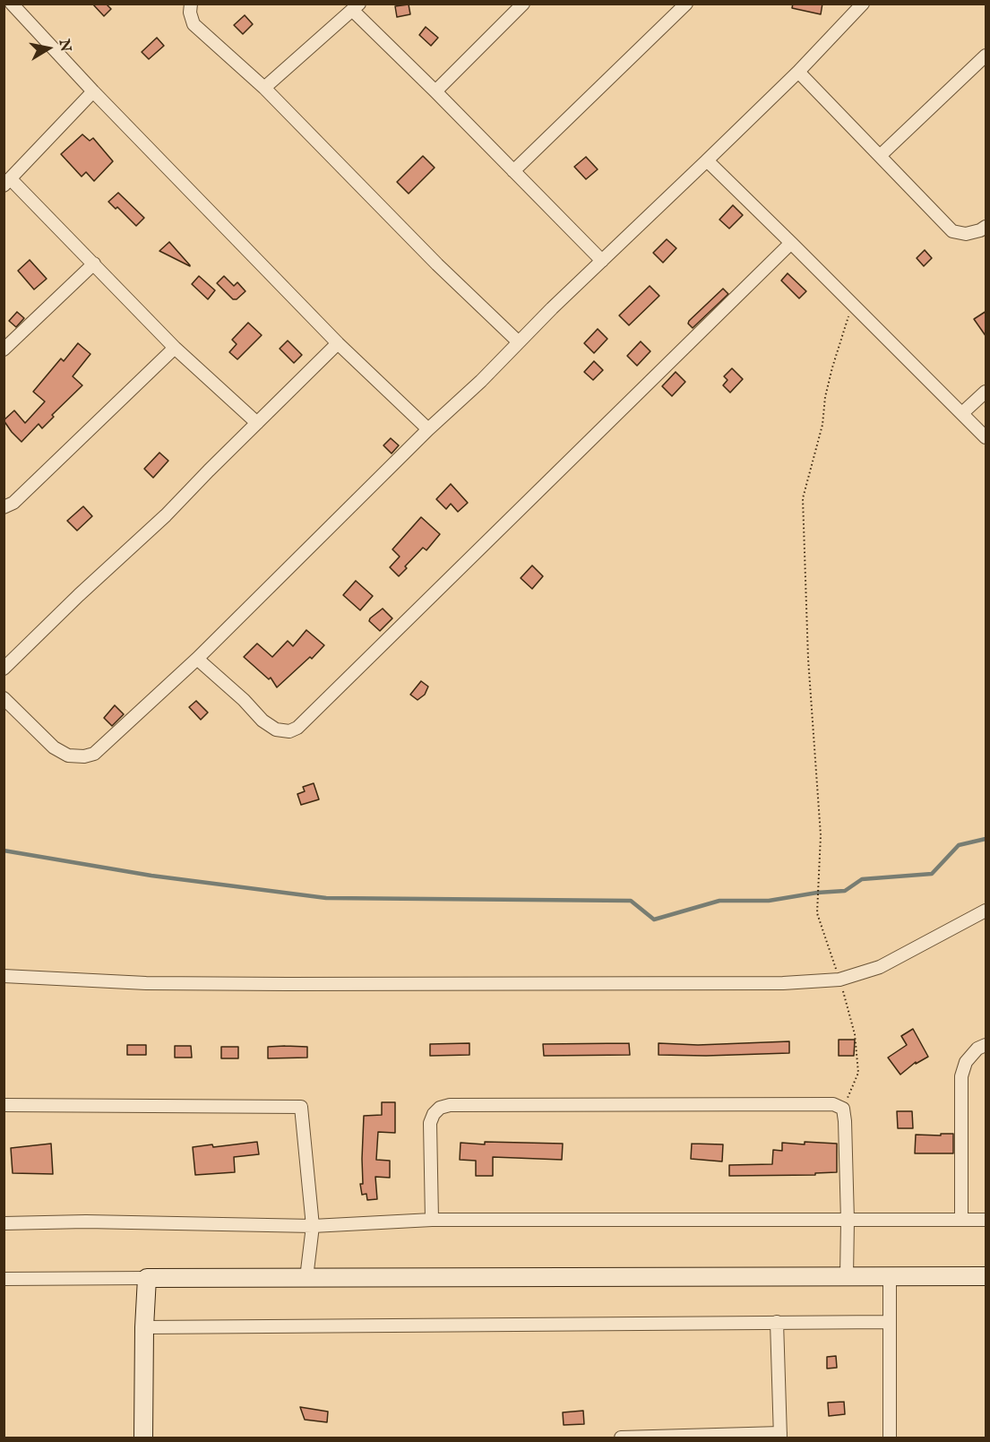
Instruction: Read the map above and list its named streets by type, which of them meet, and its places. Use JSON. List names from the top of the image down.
{
  "north": "right"
}
